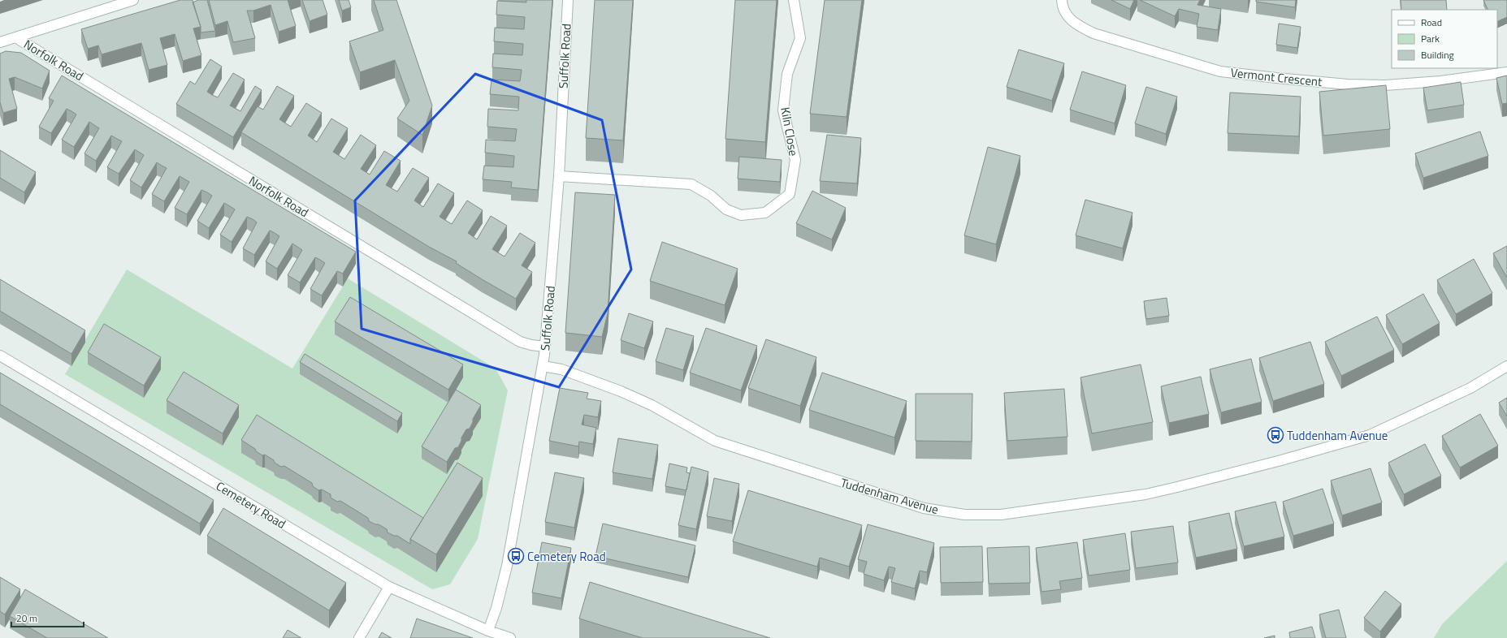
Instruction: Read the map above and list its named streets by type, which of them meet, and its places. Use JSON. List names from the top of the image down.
{
  "streets": {
    "street": [
      "Suffolk Road",
      "Norfolk Road",
      "Vermont Crescent",
      "Kiln Close",
      "Tuddenham Avenue",
      "Cemetery Road"
    ]
  },
  "crossings": [
    ["Suffolk Road", "Norfolk Road"],
    ["Suffolk Road", "Kiln Close"],
    ["Suffolk Road", "Tuddenham Avenue"],
    ["Suffolk Road", "Cemetery Road"]
  ],
  "places": {
    "bus stop": ["Tuddenham Avenue", "Cemetery Road"]
  },
  "legend": ["Road", "Park", "Building"],
  "scale_bar": "20 m"
}
